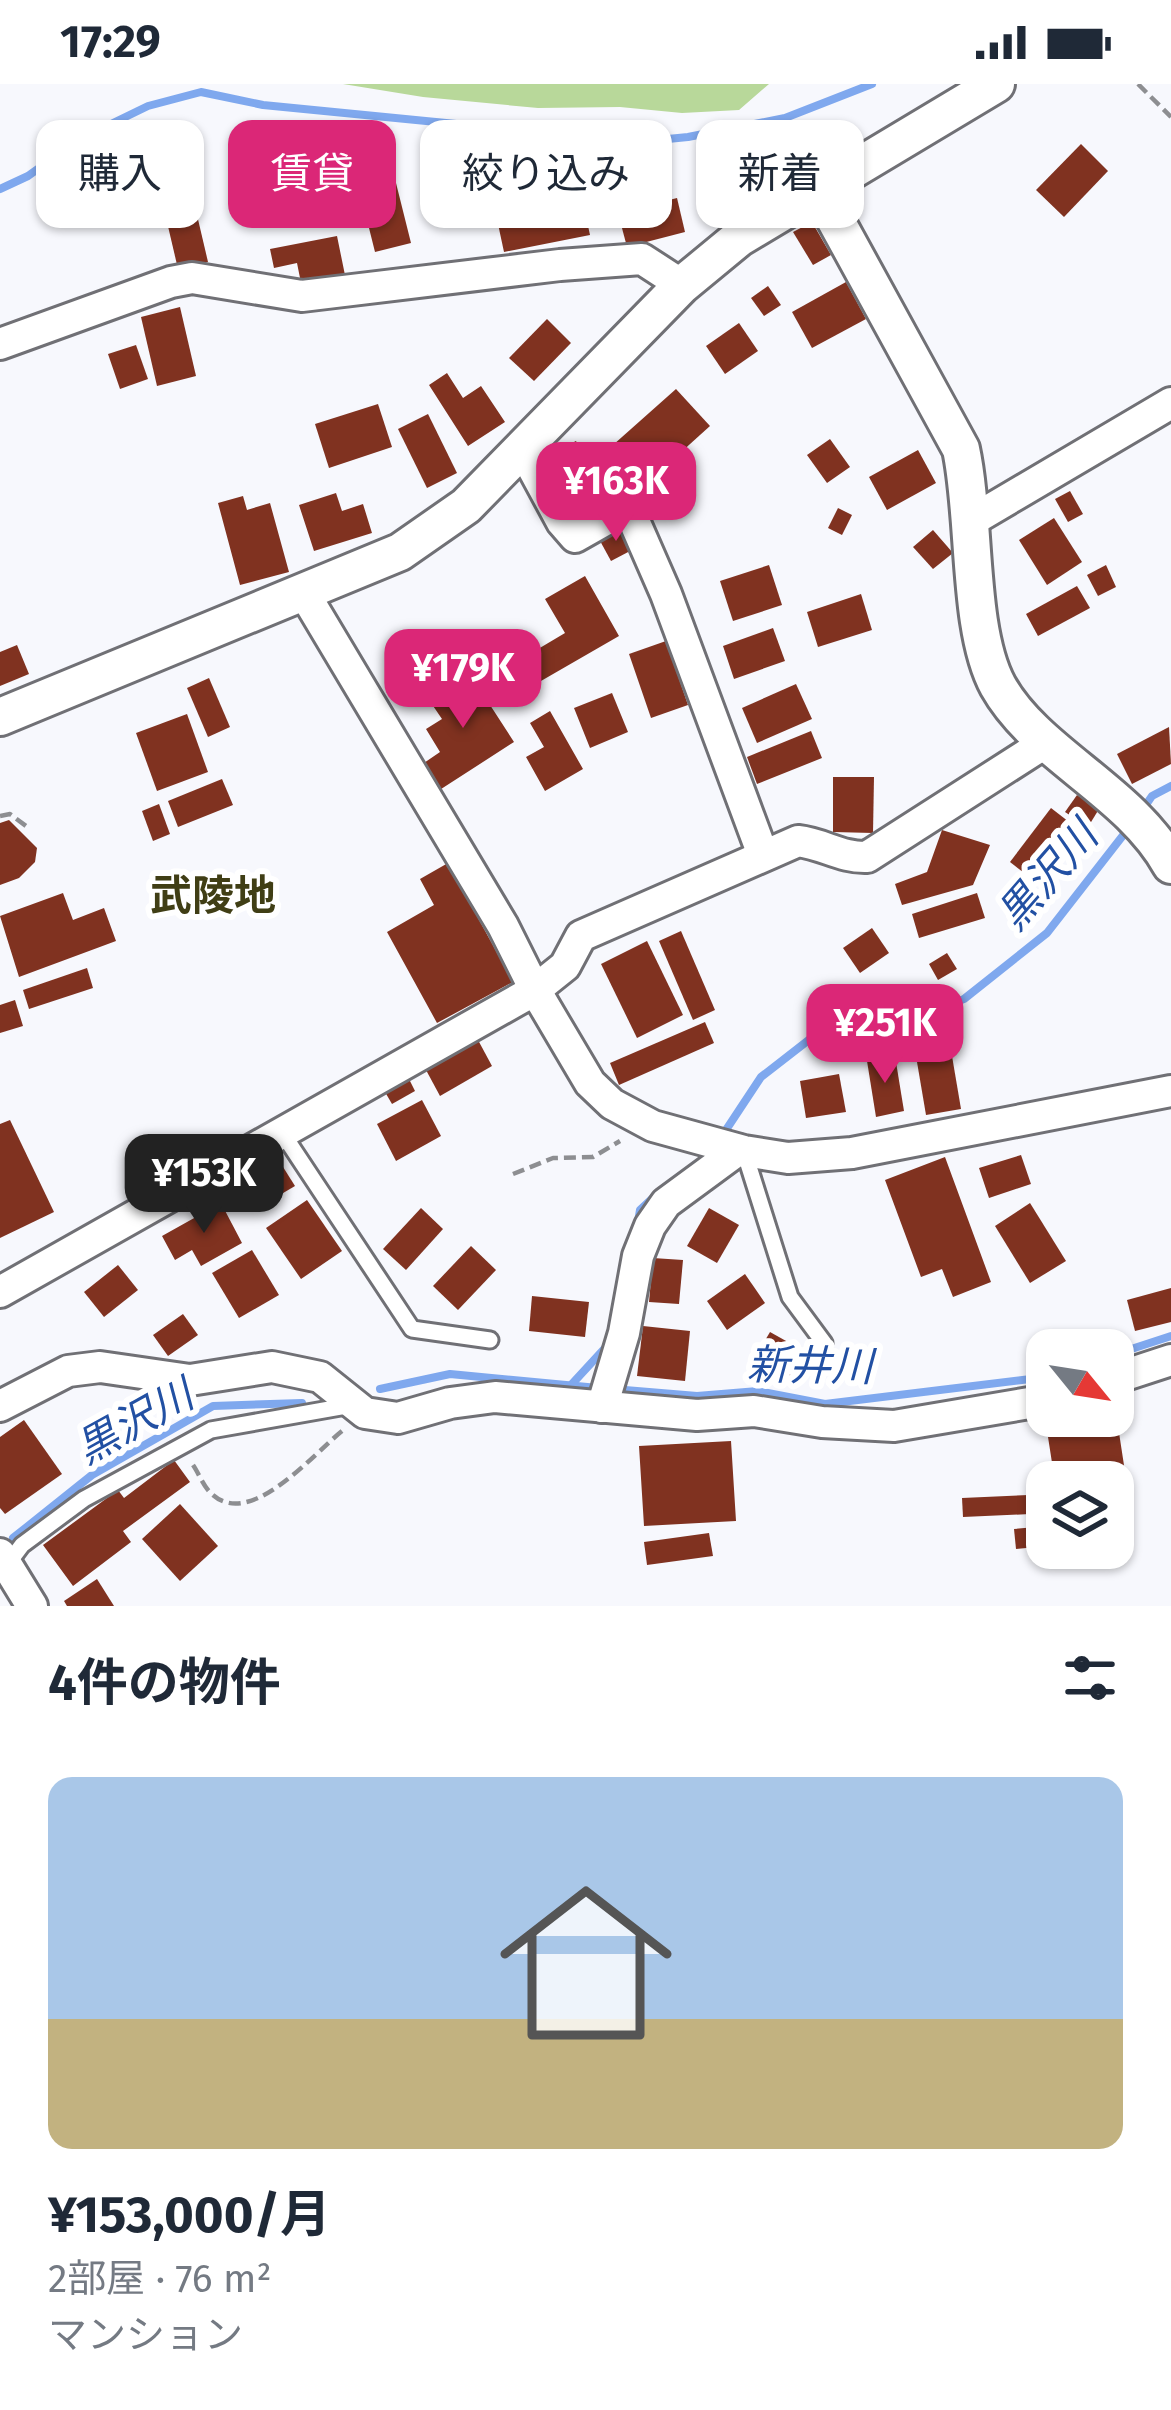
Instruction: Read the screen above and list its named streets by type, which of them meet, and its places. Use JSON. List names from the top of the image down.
{
  "districts": ["武陵地"],
  "water": ["黒沢川", "新井川"],
  "north": "bottom right",
  "page": {
    "status": "17:29",
    "chip": [
      "購入",
      "賃貸",
      "絞り込み",
      "新着"
    ],
    "price": [
      "¥163K",
      "¥179K",
      "¥251K",
      "¥153K"
    ],
    "heading": "4件の物件",
    "list": [
      {
        "name": "¥153,000/月",
        "note": "2部屋 · 76 m² · マンション"
      }
    ]
  }
}
